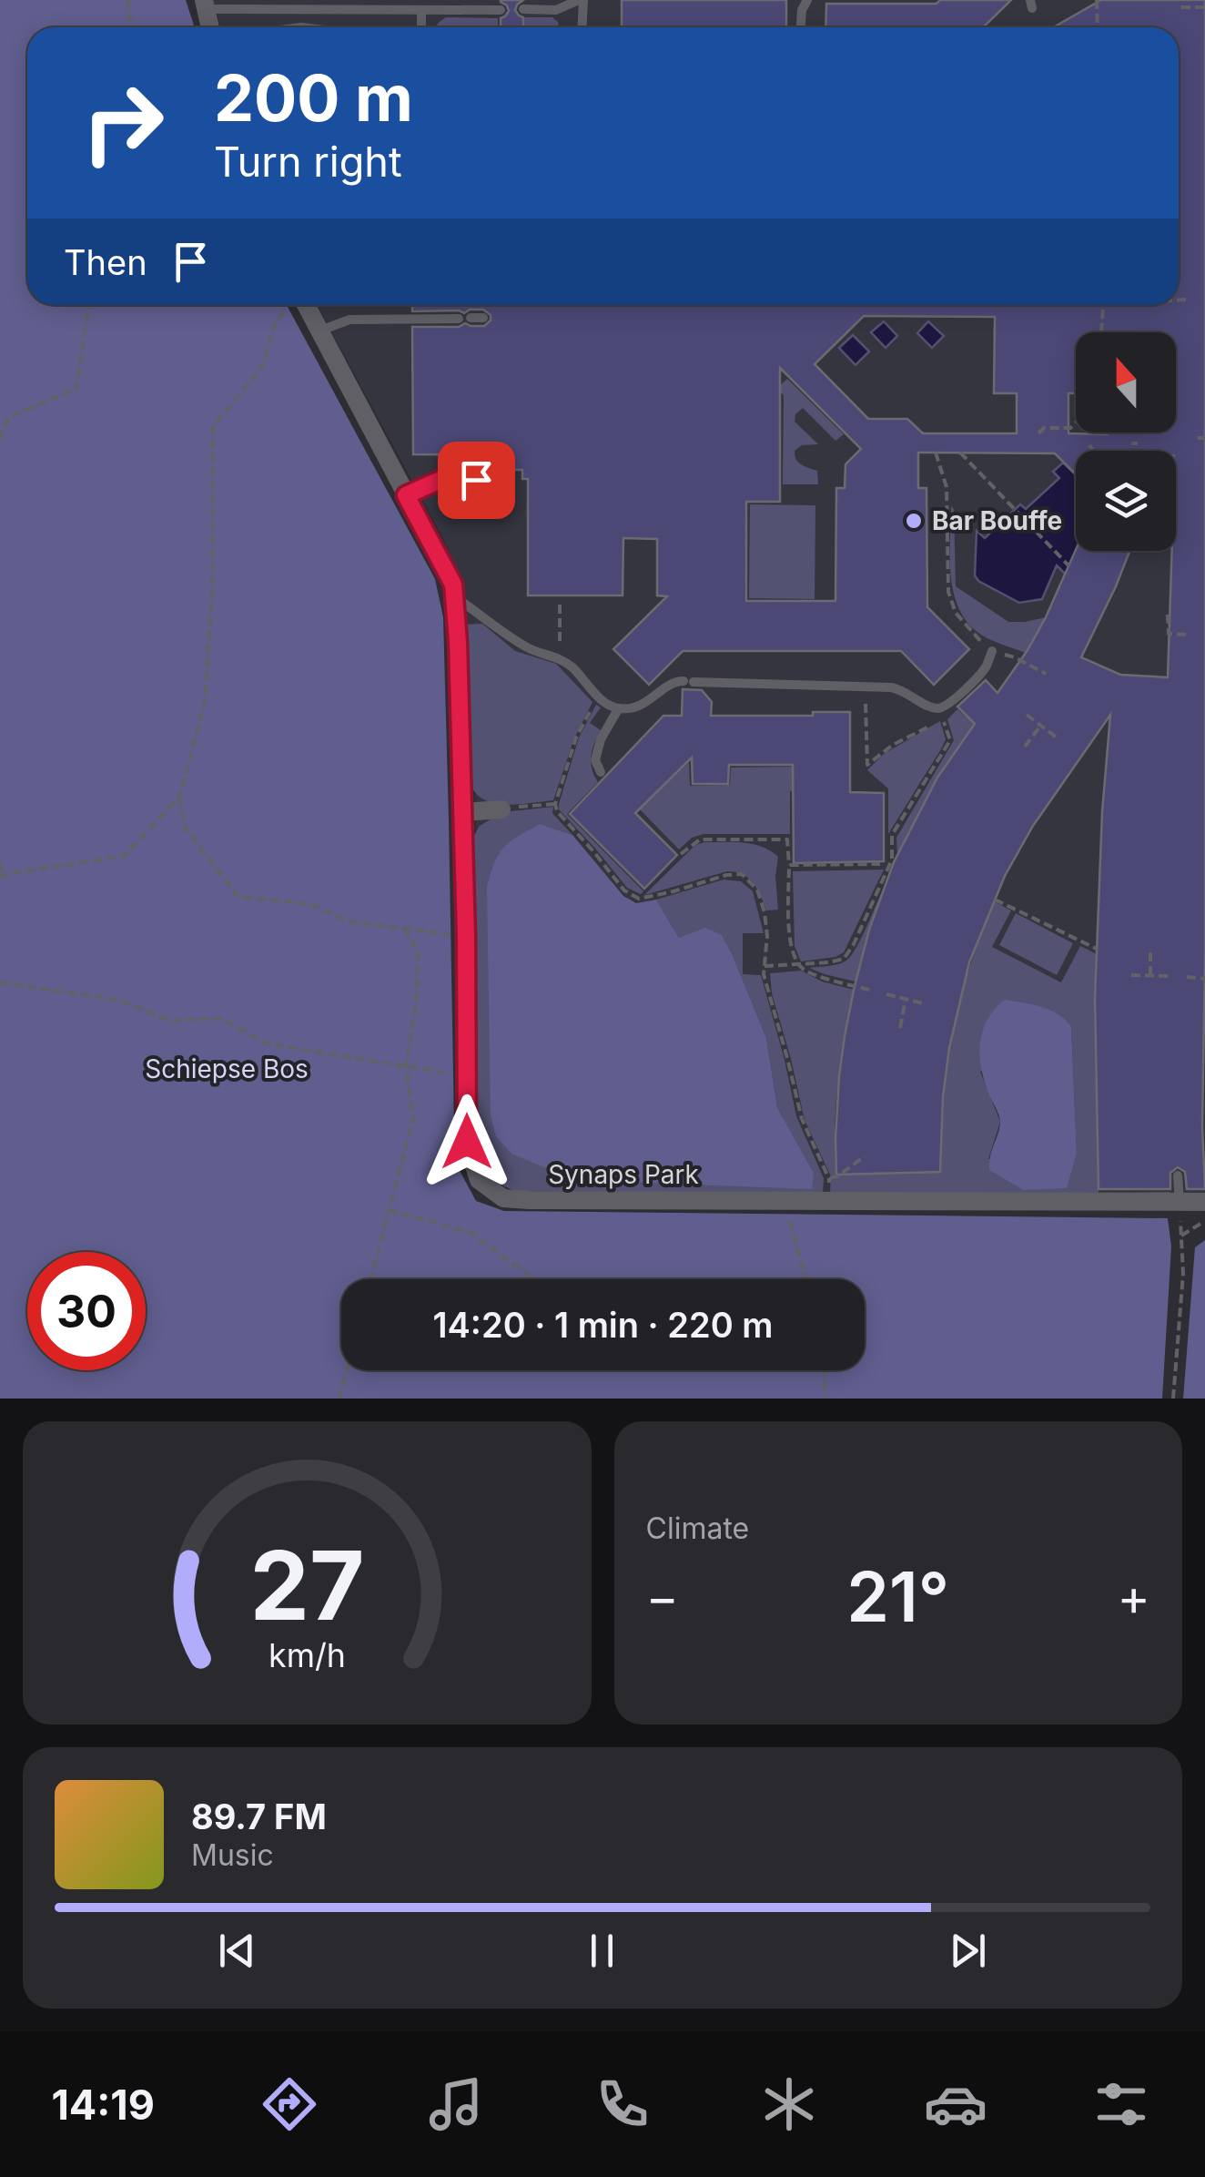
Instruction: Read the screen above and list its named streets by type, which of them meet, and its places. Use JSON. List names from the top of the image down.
{
  "streets": {
    "street": ["Synaps Park"]
  },
  "parks": ["Schiepse Bos"],
  "places": ["Bar Bouffe"],
  "north": "top",
  "page": {
    "turn": ["200 m", "Turn right"],
    "then": "Then",
    "limit": "30",
    "trip": "14:20 · 1 min · 220 m",
    "tile": "Climate",
    "heat": ["−", "21°", "+"],
    "song": ["89.7 FM", "Music"],
    "tabs": "14:19",
    "gauge": ["27", "km/h"]
  }
}
